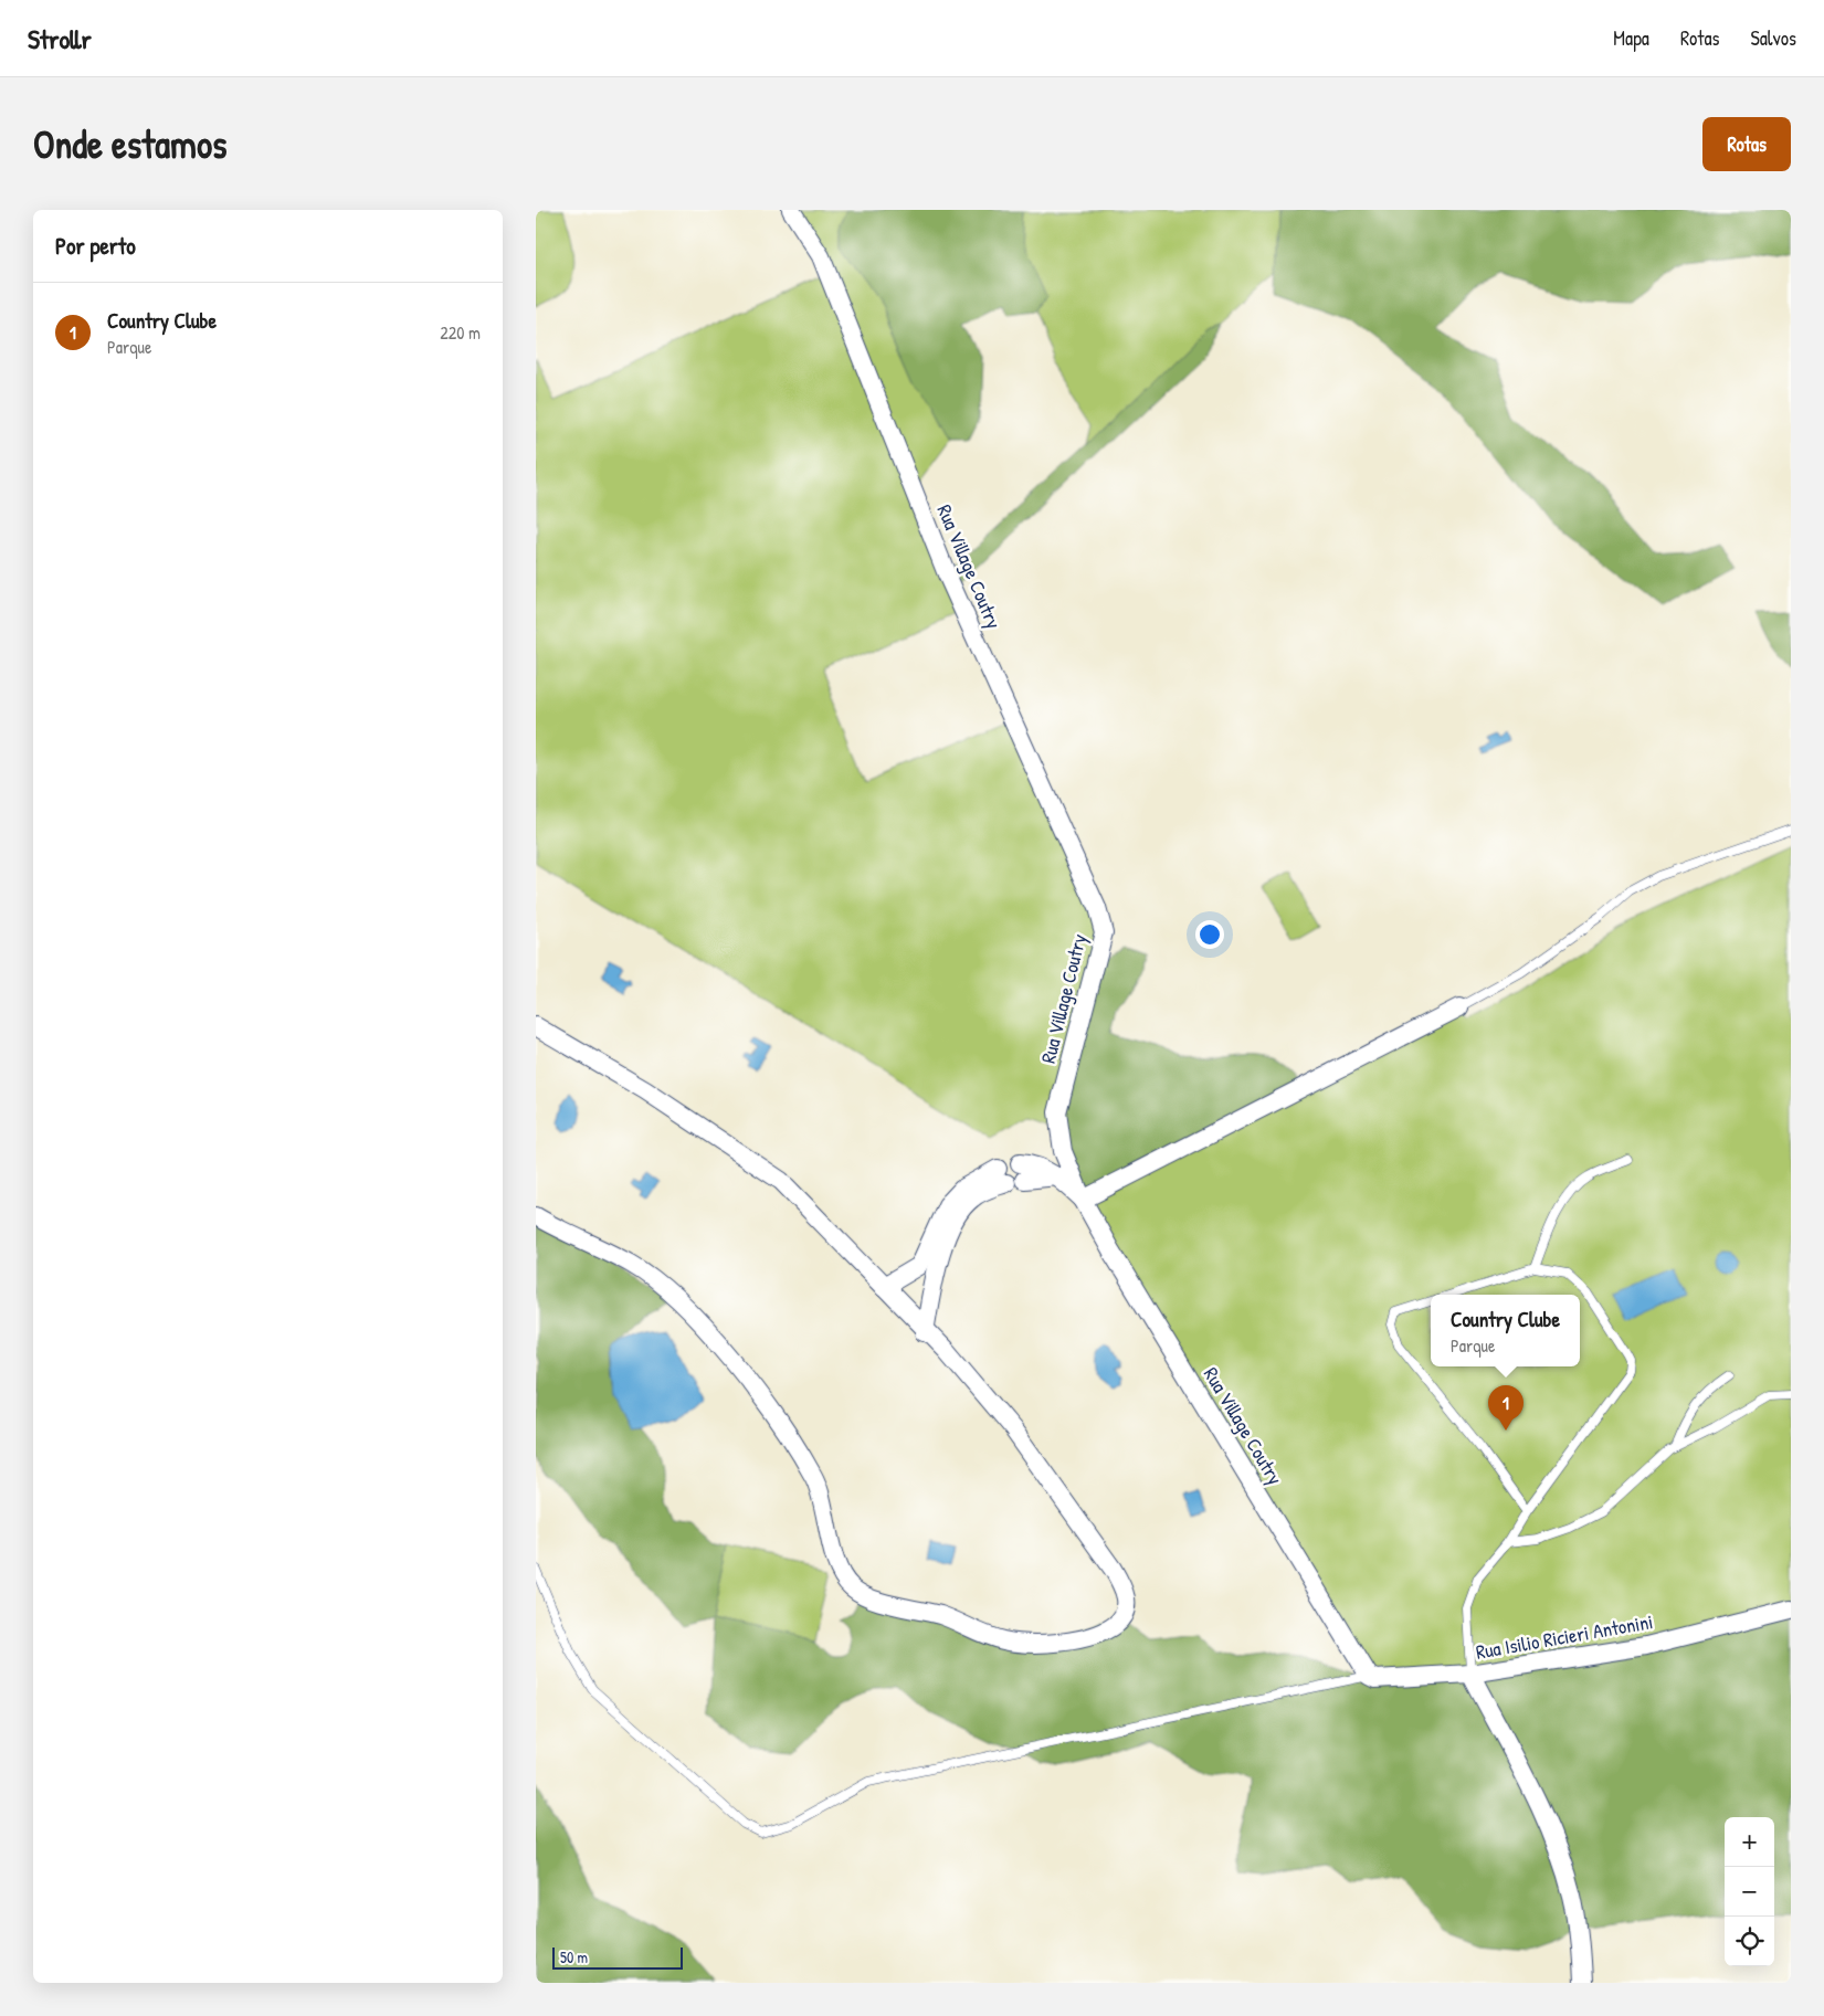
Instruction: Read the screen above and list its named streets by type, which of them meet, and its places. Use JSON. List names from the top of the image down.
{
  "streets": {
    "street": ["Rua Village Coutry", "Rua Isilio Ricieri Antonini"]
  },
  "scale_bar": "50 m",
  "page": {
    "header": "Strollr",
    "nav": ["Mapa", "Rotas", "Salvos"],
    "buttons": "Rotas",
    "title": "Onde estamos",
    "heading": "Por perto",
    "list": [
      {
        "mark": "1",
        "name": "Country Clube",
        "note": "Parque",
        "value": "220 m"
      }
    ],
    "popup": ["Country Clube", "Parque"],
    "pins": "1",
    "map_buttons": ["+", "−"],
    "scale": "50 m"
  }
}
